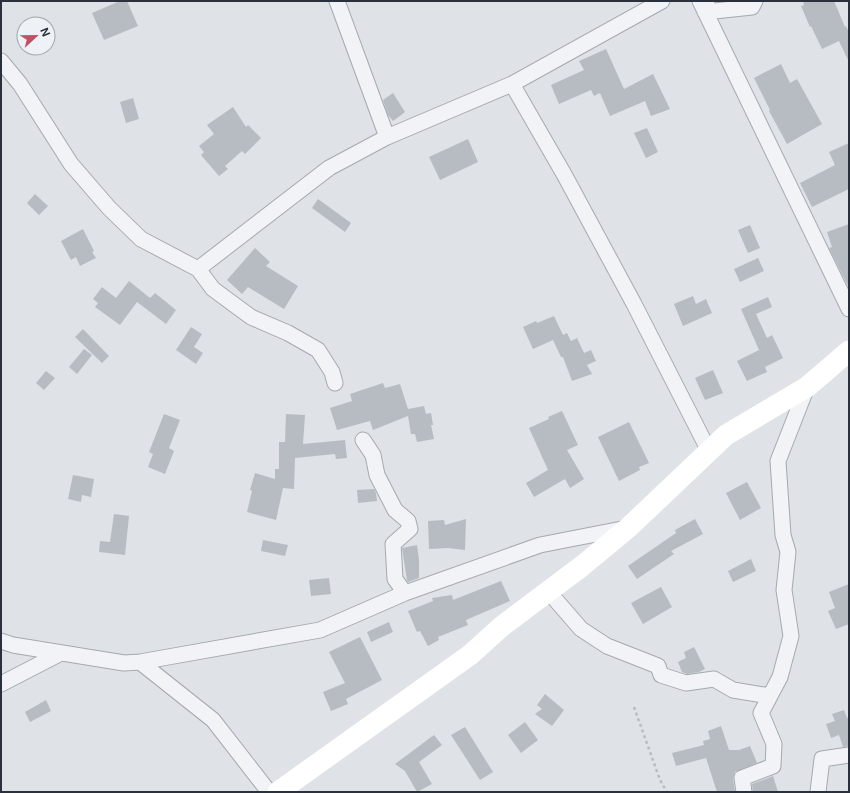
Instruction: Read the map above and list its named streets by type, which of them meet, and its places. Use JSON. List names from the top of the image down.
{
  "north": "right"
}
